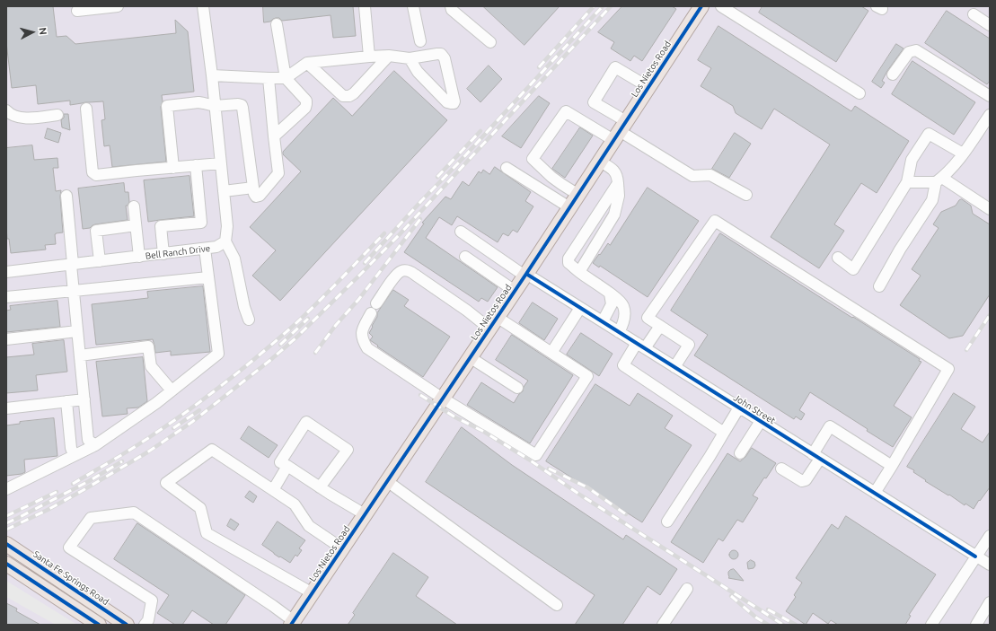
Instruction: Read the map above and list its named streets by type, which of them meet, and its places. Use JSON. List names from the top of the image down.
{
  "streets": {
    "main road": ["Los Nietos Road", "Santa Fe Springs Road"],
    "street": ["Bell Ranch Drive", "John Street"]
  },
  "crossings": [
    ["Los Nietos Road", "John Street"]
  ],
  "north": "right"
}
